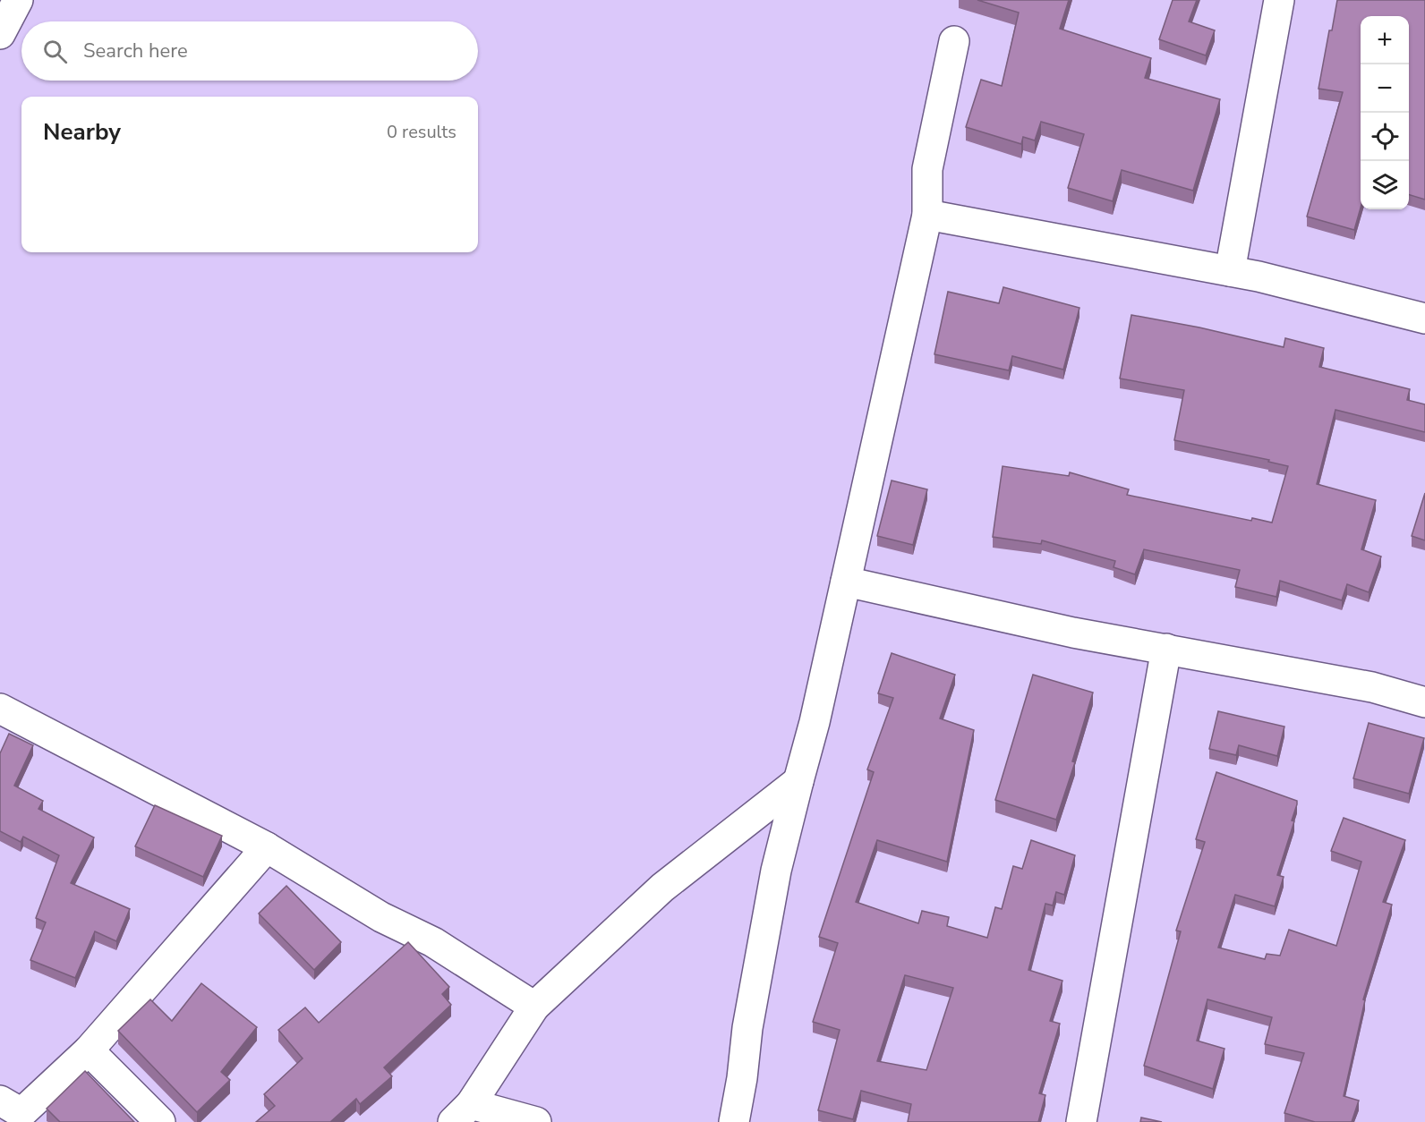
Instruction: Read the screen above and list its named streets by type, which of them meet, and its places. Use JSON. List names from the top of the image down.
{
  "page": {
    "map_buttons": ["+", "−"],
    "search": "Search here",
    "heading": ["Nearby", "0 results"]
  }
}
